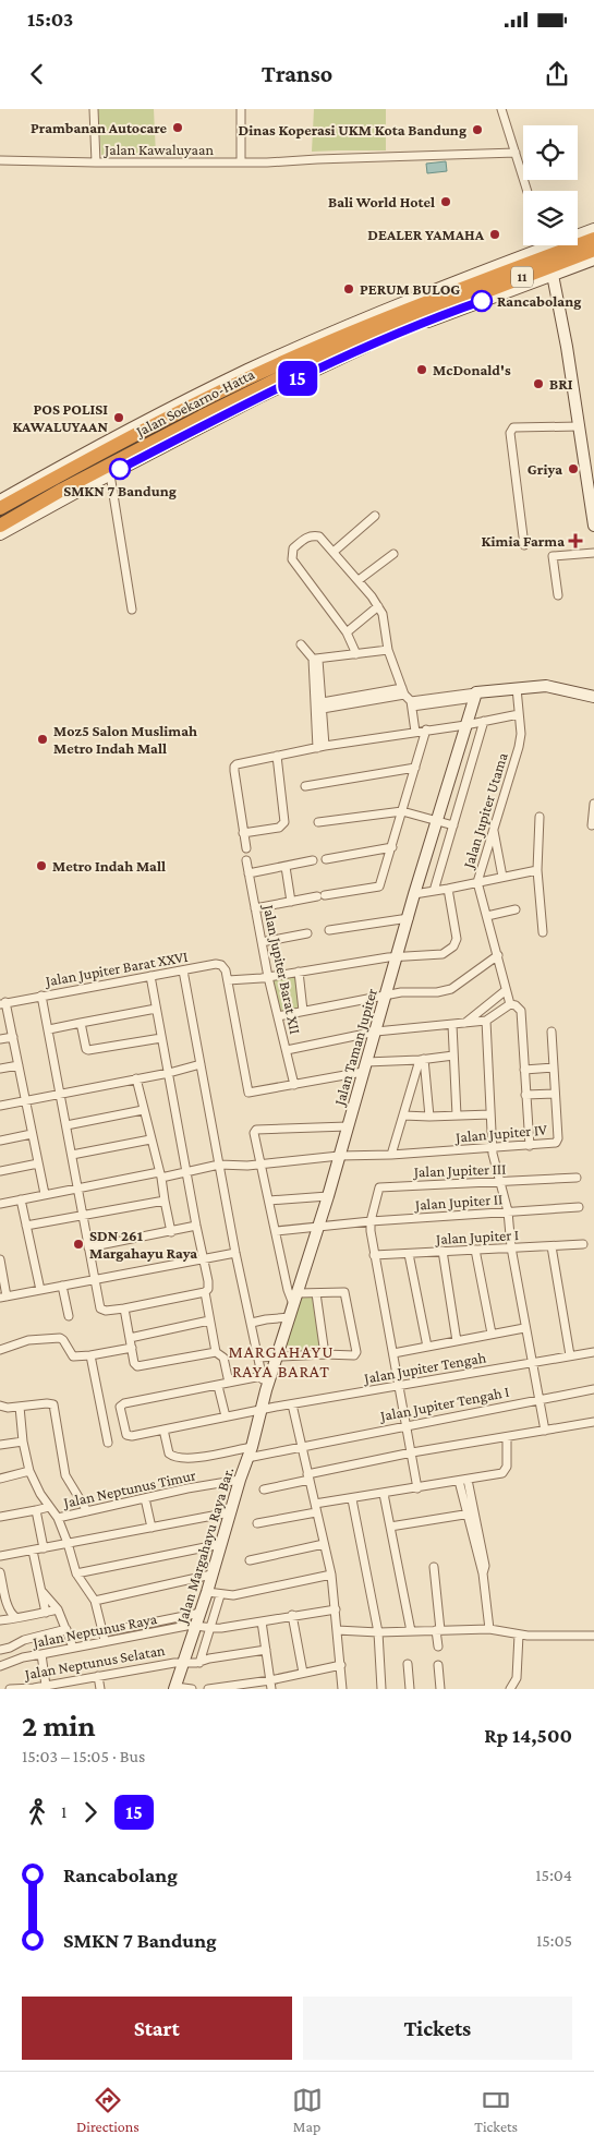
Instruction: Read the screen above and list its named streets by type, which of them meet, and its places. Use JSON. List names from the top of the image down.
{
  "streets": {
    "highway": ["11", "Jalan Soekarno-Hatta"],
    "street": [
      "Jalan Kawaluyaan",
      "Jalan Jupiter Utama",
      "Jalan Jupiter Barat XXVI",
      "Jalan Jupiter Barat XII",
      "Jalan Taman Jupiter",
      "Jalan Jupiter IV",
      "Jalan Jupiter III",
      "Jalan Jupiter II",
      "Jalan Jupiter I",
      "Jalan Jupiter Tengah",
      "Jalan Jupiter Tengah I",
      "Jalan Neptunus Timur",
      "Jalan Margahayu Raya Bar.",
      "Jalan Neptunus Raya",
      "Jalan Neptunus Selatan"
    ]
  },
  "crossings": [
    ["Jalan Taman Jupiter", "Jalan Jupiter IV"],
    ["Jalan Taman Jupiter", "Jalan Jupiter II"],
    ["Jalan Taman Jupiter", "Jalan Jupiter Tengah"],
    ["Jalan Taman Jupiter", "Jalan Margahayu Raya Bar."],
    ["Jalan Jupiter III", "Jalan Jupiter II"],
    ["Jalan Jupiter Tengah", "Jalan Jupiter Tengah I"],
    ["Jalan Jupiter Tengah", "Jalan Margahayu Raya Bar."],
    ["Jalan Jupiter Tengah I", "Jalan Margahayu Raya Bar."],
    ["Jalan Neptunus Timur", "Jalan Margahayu Raya Bar."],
    ["Jalan Margahayu Raya Bar.", "Jalan Neptunus Raya"],
    ["Jalan Margahayu Raya Bar.", "Jalan Neptunus Selatan"]
  ],
  "districts": ["MARGAHAYU RAYA BARAT"],
  "places": {
    "other": [
      "Prambanan Autocare",
      "Dinas Koperasi UKM Kota Bandung",
      "Bali World Hotel",
      "DEALER YAMAHA",
      "PERUM BULOG",
      "Rancabolang",
      "McDonald's",
      "BRI",
      "POS POLISI KAWALUYAAN",
      "SMKN 7 Bandung",
      "Griya",
      "Moz5 Salon Muslimah Metro Indah Mall",
      "Metro Indah Mall",
      "SDN 261 Margahayu Raya"
    ],
    "health": ["Kimia Farma"]
  },
  "lines": ["bus line 15"],
  "page": {
    "status": "15:03",
    "header": "Transo",
    "on_map": "15",
    "heading": ["2 min", "15:03 – 15:05 · Bus", "Rp 14,500"],
    "legs": ["1", "15"],
    "list": [
      {
        "name": "Rancabolang",
        "value": "15:04"
      },
      {
        "name": "SMKN 7 Bandung",
        "value": "15:05"
      }
    ],
    "buttons": ["Start", "Tickets"],
    "tabs": ["Directions", "Map", "Tickets"]
  }
}
